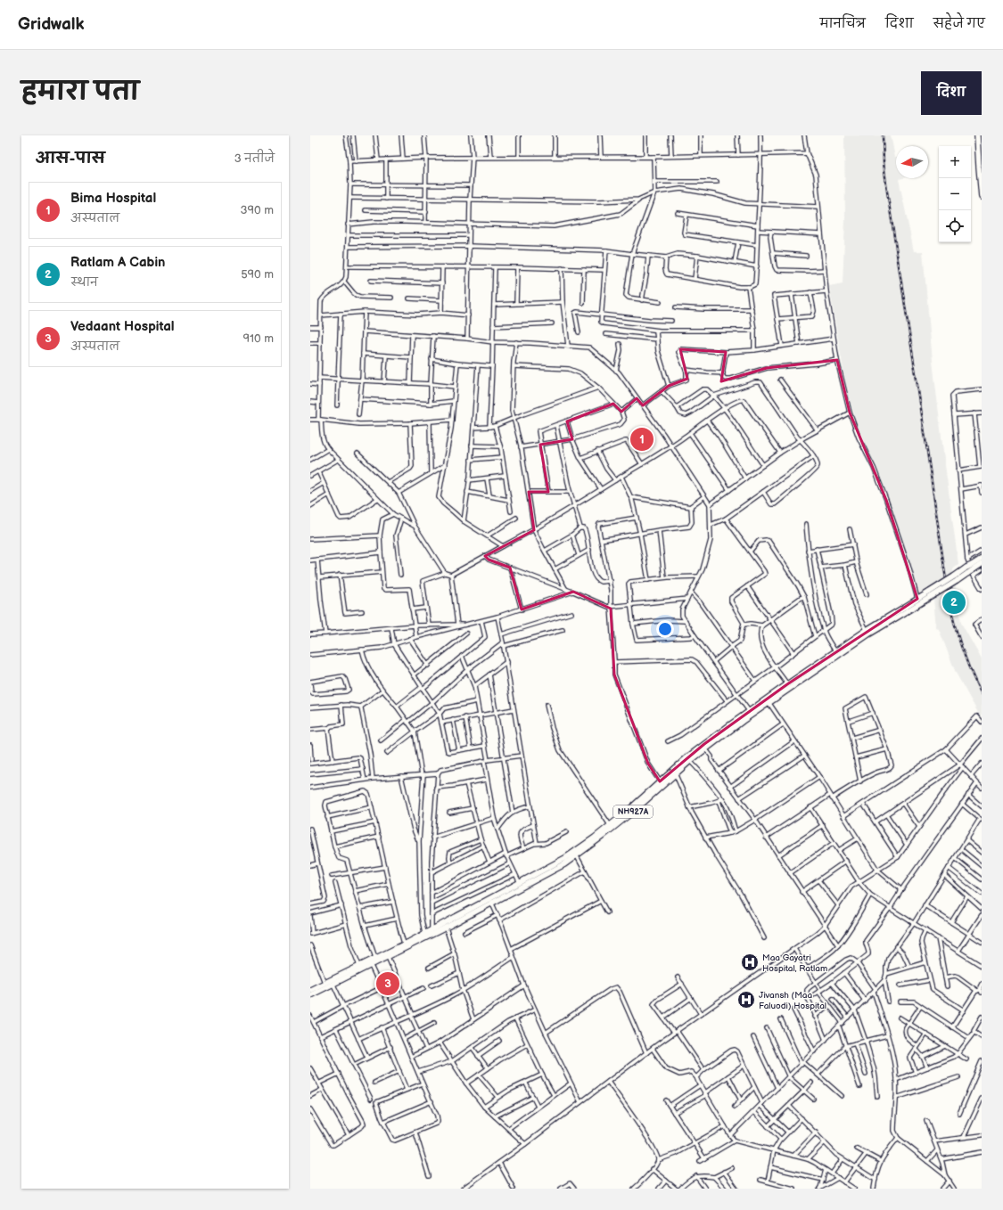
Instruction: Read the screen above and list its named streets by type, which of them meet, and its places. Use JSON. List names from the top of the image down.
{
  "streets": {
    "highway": ["NH927A"]
  },
  "places": {
    "hospital": ["Maa Gayatri Hospital, Ratlam", "Jivansh (Maa Faluodi) Hospital"]
  },
  "north": "left",
  "page": {
    "header": "Gridwalk",
    "nav": ["मानचित्र", "दिशा", "सहेजे गए"],
    "title": "हमारा पता",
    "buttons": "दिशा",
    "heading": ["आस-पास", "3 नतीजे"],
    "map_buttons": ["+", "−"],
    "list": [
      {
        "mark": "1",
        "name": "Bima Hospital",
        "note": "अस्पताल",
        "value": "390 m"
      },
      {
        "mark": "2",
        "name": "Ratlam A Cabin",
        "note": "स्थान",
        "value": "590 m"
      },
      {
        "mark": "3",
        "name": "Vedaant Hospital",
        "note": "अस्पताल",
        "value": "910 m"
      }
    ],
    "pins": ["1", "2", "3"]
  }
}
